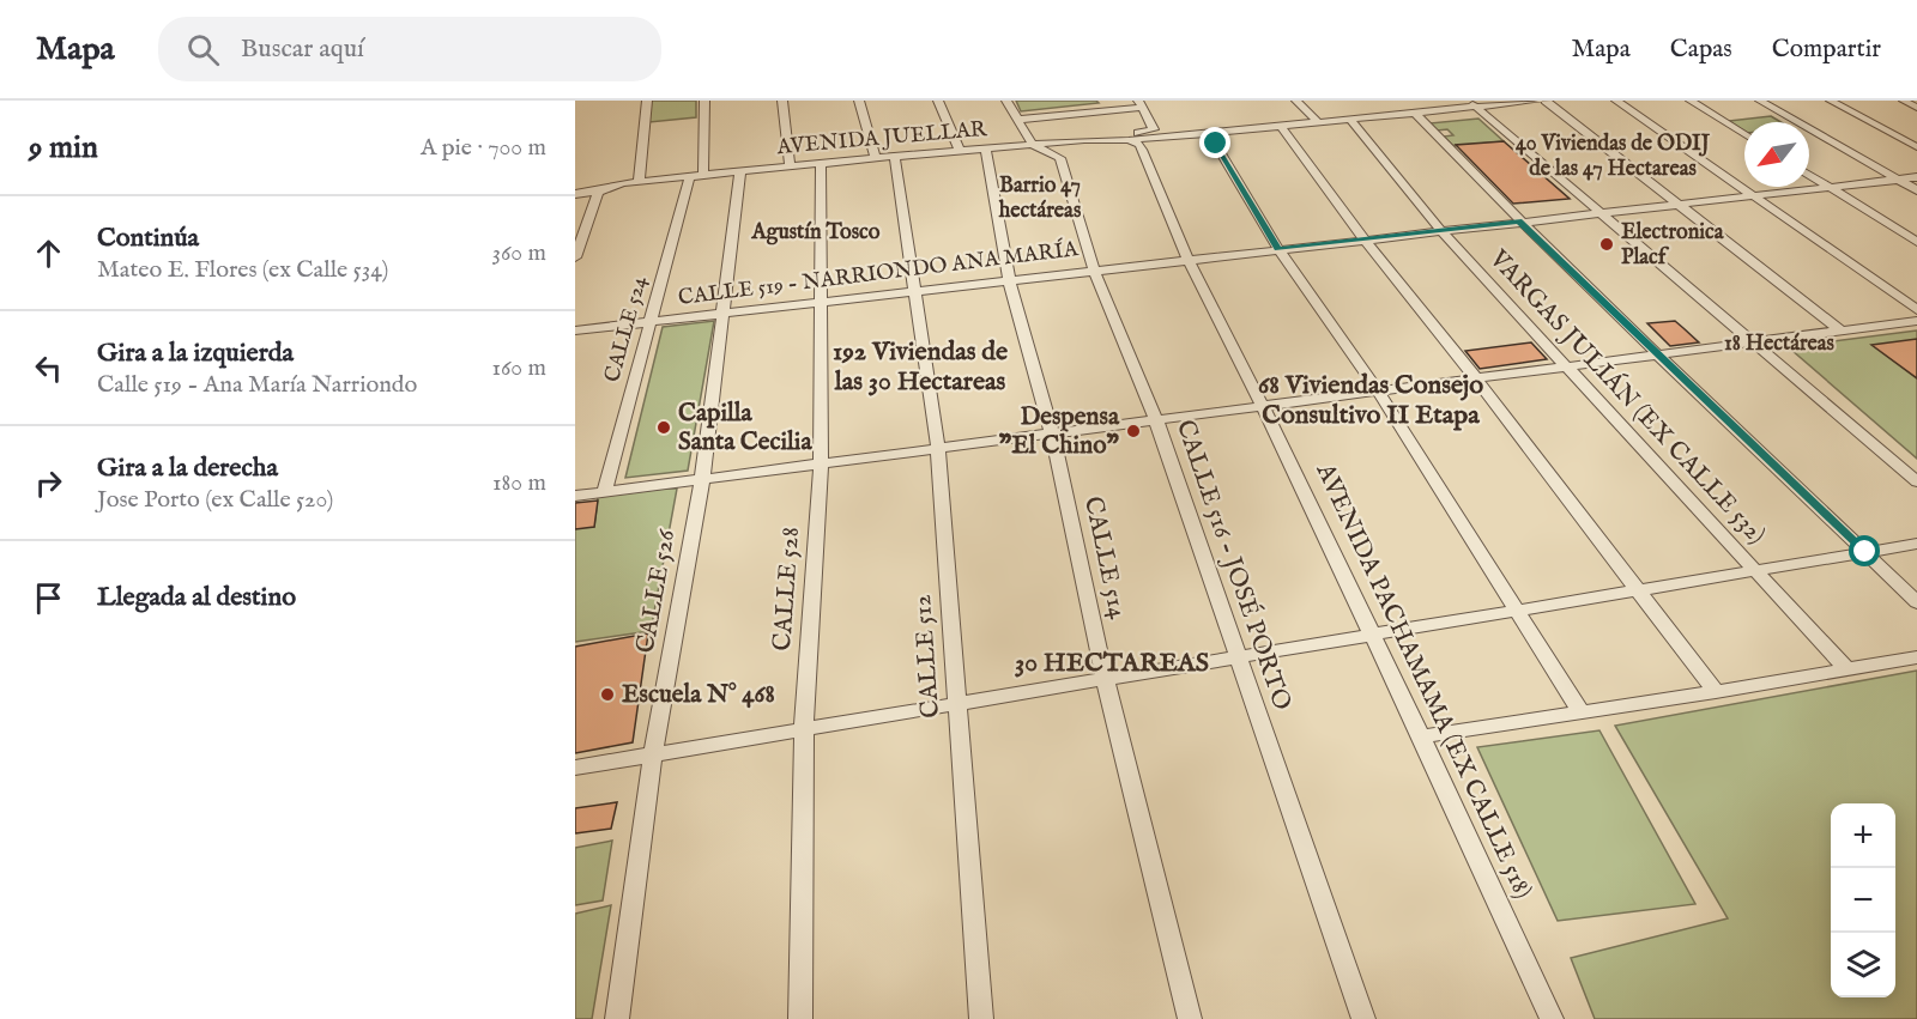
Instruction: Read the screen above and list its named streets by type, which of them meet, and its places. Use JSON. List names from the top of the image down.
{
  "streets": {
    "street": [
      "AVENIDA JUELLAR",
      "CALLE 519 - NARRIONDO ANA MARÍA",
      "CALLE 524",
      "VARGAS JULIÁN (EX CALLE 532)",
      "CALLE 514",
      "CALLE 516 - JOSÉ PORTO",
      "CALLE 528",
      "CALLE 526",
      "CALLE 512",
      "AVENIDA PACHAMAMA (EX CALLE 518)"
    ]
  },
  "crossings": [
    ["AVENIDA JUELLAR", "CALLE 524"],
    ["AVENIDA JUELLAR", "VARGAS JULIÁN (EX CALLE 532)"],
    ["AVENIDA JUELLAR", "CALLE 514"],
    ["AVENIDA JUELLAR", "CALLE 516 - JOSÉ PORTO"],
    ["AVENIDA JUELLAR", "CALLE 528"],
    ["AVENIDA JUELLAR", "CALLE 526"],
    ["AVENIDA JUELLAR", "CALLE 512"],
    ["AVENIDA JUELLAR", "AVENIDA PACHAMAMA (EX CALLE 518)"],
    ["CALLE 519 - NARRIONDO ANA MARÍA", "CALLE 524"],
    ["CALLE 519 - NARRIONDO ANA MARÍA", "VARGAS JULIÁN (EX CALLE 532)"],
    ["CALLE 519 - NARRIONDO ANA MARÍA", "CALLE 514"],
    ["CALLE 519 - NARRIONDO ANA MARÍA", "CALLE 516 - JOSÉ PORTO"],
    ["CALLE 519 - NARRIONDO ANA MARÍA", "CALLE 528"],
    ["CALLE 519 - NARRIONDO ANA MARÍA", "CALLE 526"],
    ["CALLE 519 - NARRIONDO ANA MARÍA", "CALLE 512"],
    ["CALLE 519 - NARRIONDO ANA MARÍA", "AVENIDA PACHAMAMA (EX CALLE 518)"]
  ],
  "districts": [
    "40 Viviendas de ODIJ de las 47 Hectareas",
    "Barrio 47 hectáreas",
    "Agustín Tosco",
    "18 Hectáreas",
    "192 Viviendas de las 30 Hectareas",
    "68 Viviendas Consejo Consultivo II Etapa",
    "30 HECTAREAS"
  ],
  "places": [
    "Electronica Placf",
    "Capilla Santa Cecilia",
    "Despensa \"El Chino\"",
    "Escuela N° 468"
  ],
  "north": "bottom left",
  "page": {
    "header": "Mapa",
    "search": "Buscar aquí",
    "nav": ["Mapa", "Capas", "Compartir"],
    "heading": ["9 min", "A pie · 700 m"],
    "list": [
      ["Continúa", "Mateo E. Flores (ex Calle 534)", "360 m"],
      ["Gira a la izquierda", "Calle 519 - Ana María Narriondo", "160 m"],
      ["Gira a la derecha", "Jose Porto (ex Calle 520)", "180 m"],
      "Llegada al destino"
    ],
    "map_buttons": ["+", "−"]
  }
}
